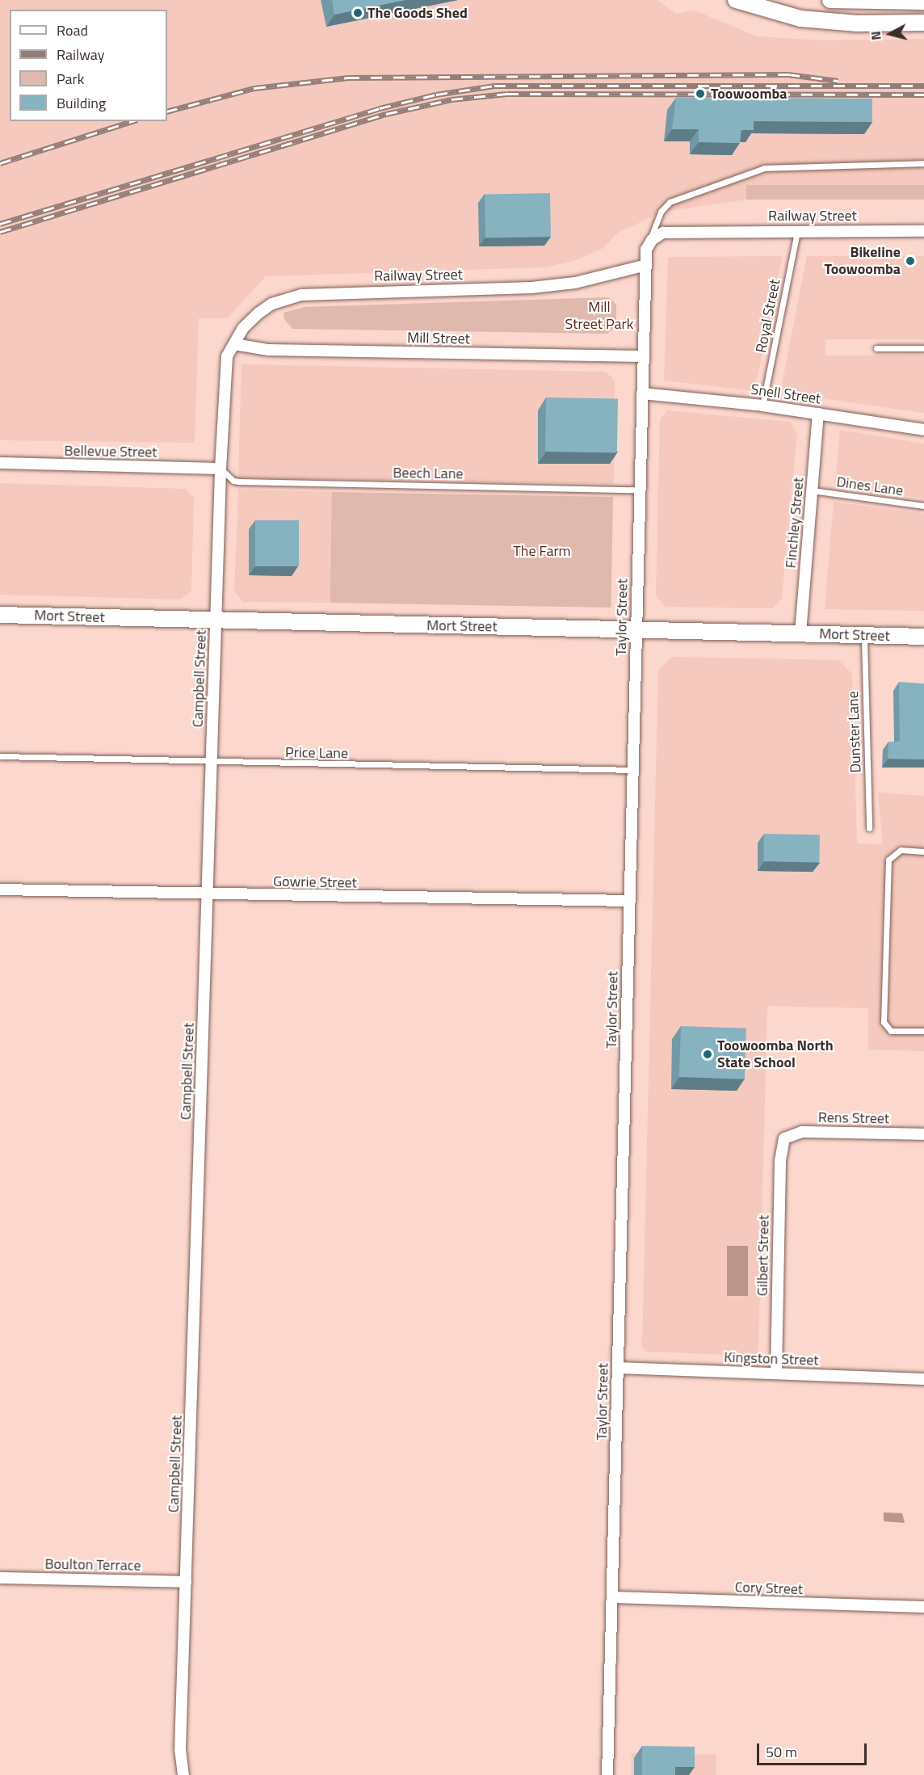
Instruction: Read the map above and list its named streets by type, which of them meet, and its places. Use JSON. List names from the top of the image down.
{
  "streets": {
    "street": [
      "Railway Street",
      "Mill Street",
      "Snell Street",
      "Bellevue Street",
      "Finchley Street",
      "Mort Street",
      "Taylor Street",
      "Campbell Street",
      "Gowrie Street",
      "Rens Street",
      "Gilbert Street",
      "Kingston Street",
      "Boulton Terrace",
      "Cory Street"
    ],
    "lane": [
      "Royal Street",
      "Beech Lane",
      "Dines Lane",
      "Dunster Lane",
      "Price Lane"
    ]
  },
  "crossings": [
    ["Railway Street", "Royal Street"],
    ["Railway Street", "Mill Street"],
    ["Railway Street", "Taylor Street"],
    ["Railway Street", "Campbell Street"],
    ["Royal Street", "Snell Street"],
    ["Mill Street", "Taylor Street"],
    ["Snell Street", "Finchley Street"],
    ["Snell Street", "Taylor Street"],
    ["Bellevue Street", "Beech Lane"],
    ["Bellevue Street", "Campbell Street"],
    ["Beech Lane", "Taylor Street"],
    ["Beech Lane", "Campbell Street"],
    ["Dines Lane", "Finchley Street"],
    ["Finchley Street", "Mort Street"],
    ["Mort Street", "Taylor Street"],
    ["Mort Street", "Campbell Street"],
    ["Mort Street", "Dunster Lane"],
    ["Taylor Street", "Price Lane"],
    ["Taylor Street", "Gowrie Street"],
    ["Taylor Street", "Kingston Street"],
    ["Taylor Street", "Cory Street"],
    ["Campbell Street", "Price Lane"],
    ["Campbell Street", "Gowrie Street"],
    ["Campbell Street", "Boulton Terrace"],
    ["Rens Street", "Gilbert Street"],
    ["Gilbert Street", "Kingston Street"]
  ],
  "parks": ["Mill Street Park", "The Farm"],
  "places": [
    "The Goods Shed",
    "Toowoomba",
    "Bikeline Toowoomba",
    "Toowoomba North State School"
  ],
  "legend": [
    "Road",
    "Railway",
    "Park",
    "Building"
  ],
  "scale_bar": "50 m",
  "north": "left"
}
